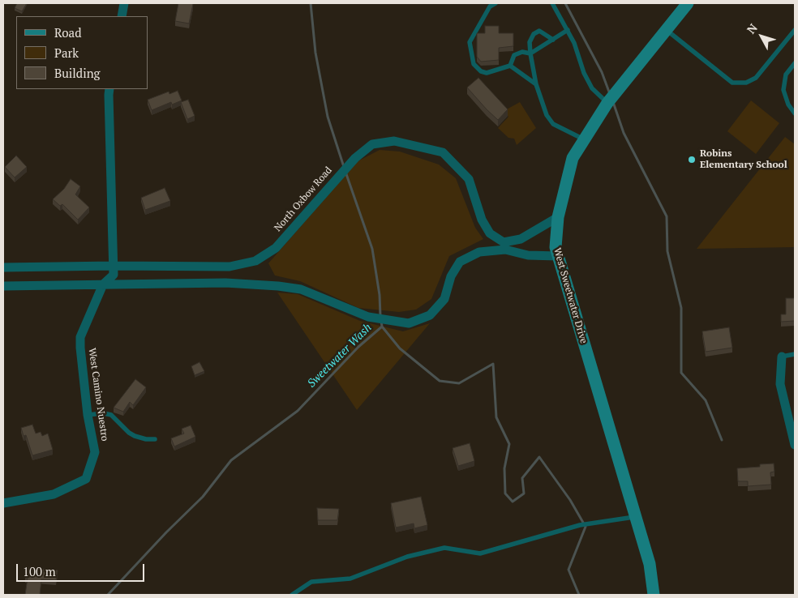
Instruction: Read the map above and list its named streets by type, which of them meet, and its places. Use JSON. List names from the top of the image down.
{
  "streets": {
    "street": ["North Oxbow Road", "West Sweetwater Drive", "West Camino Nuestro"]
  },
  "crossings": [
    ["North Oxbow Road", "West Sweetwater Drive"],
    ["North Oxbow Road", "West Camino Nuestro"]
  ],
  "water": ["Sweetwater Wash"],
  "places": ["Robins Elementary School"],
  "legend": ["Road", "Park", "Building"],
  "scale_bar": "100 m",
  "north": "top left"
}
